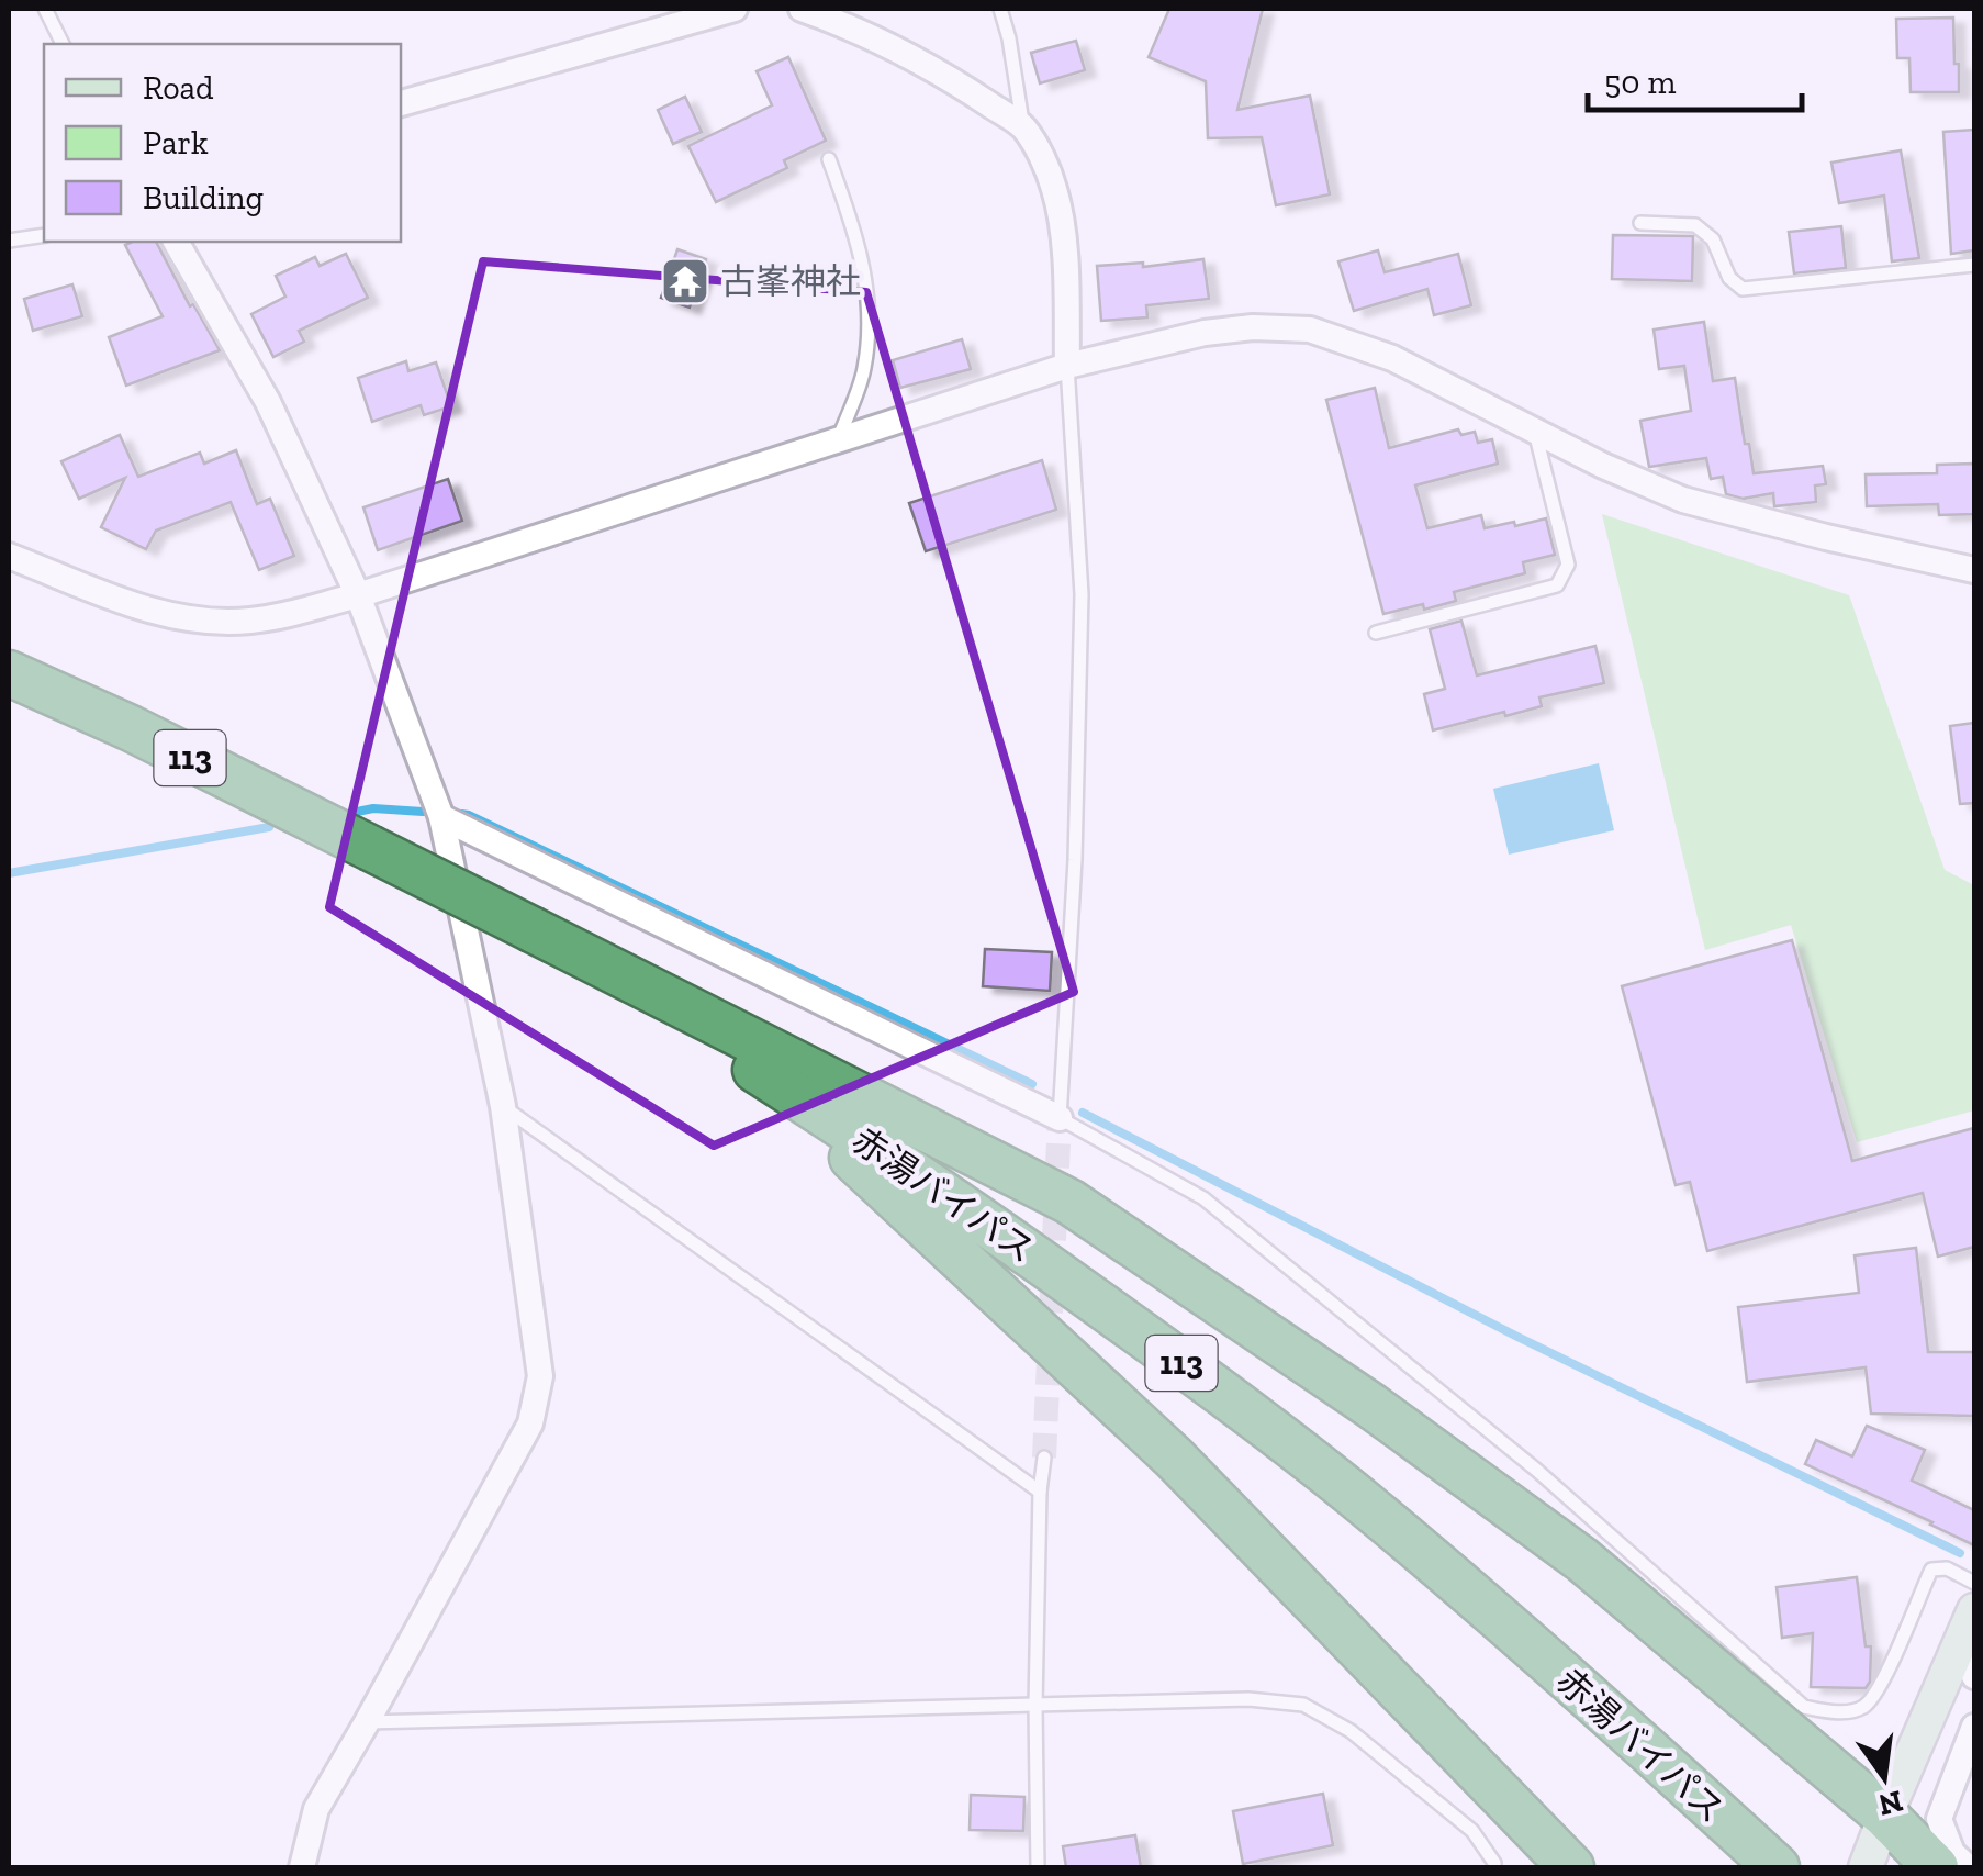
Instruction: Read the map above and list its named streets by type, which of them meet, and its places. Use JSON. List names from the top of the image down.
{
  "streets": {
    "highway": ["113", "赤湯バイパス"]
  },
  "places": {
    "temple": ["古峯神社"]
  },
  "legend": ["Road", "Park", "Building"],
  "scale_bar": "50 m",
  "north": "bottom"
}
